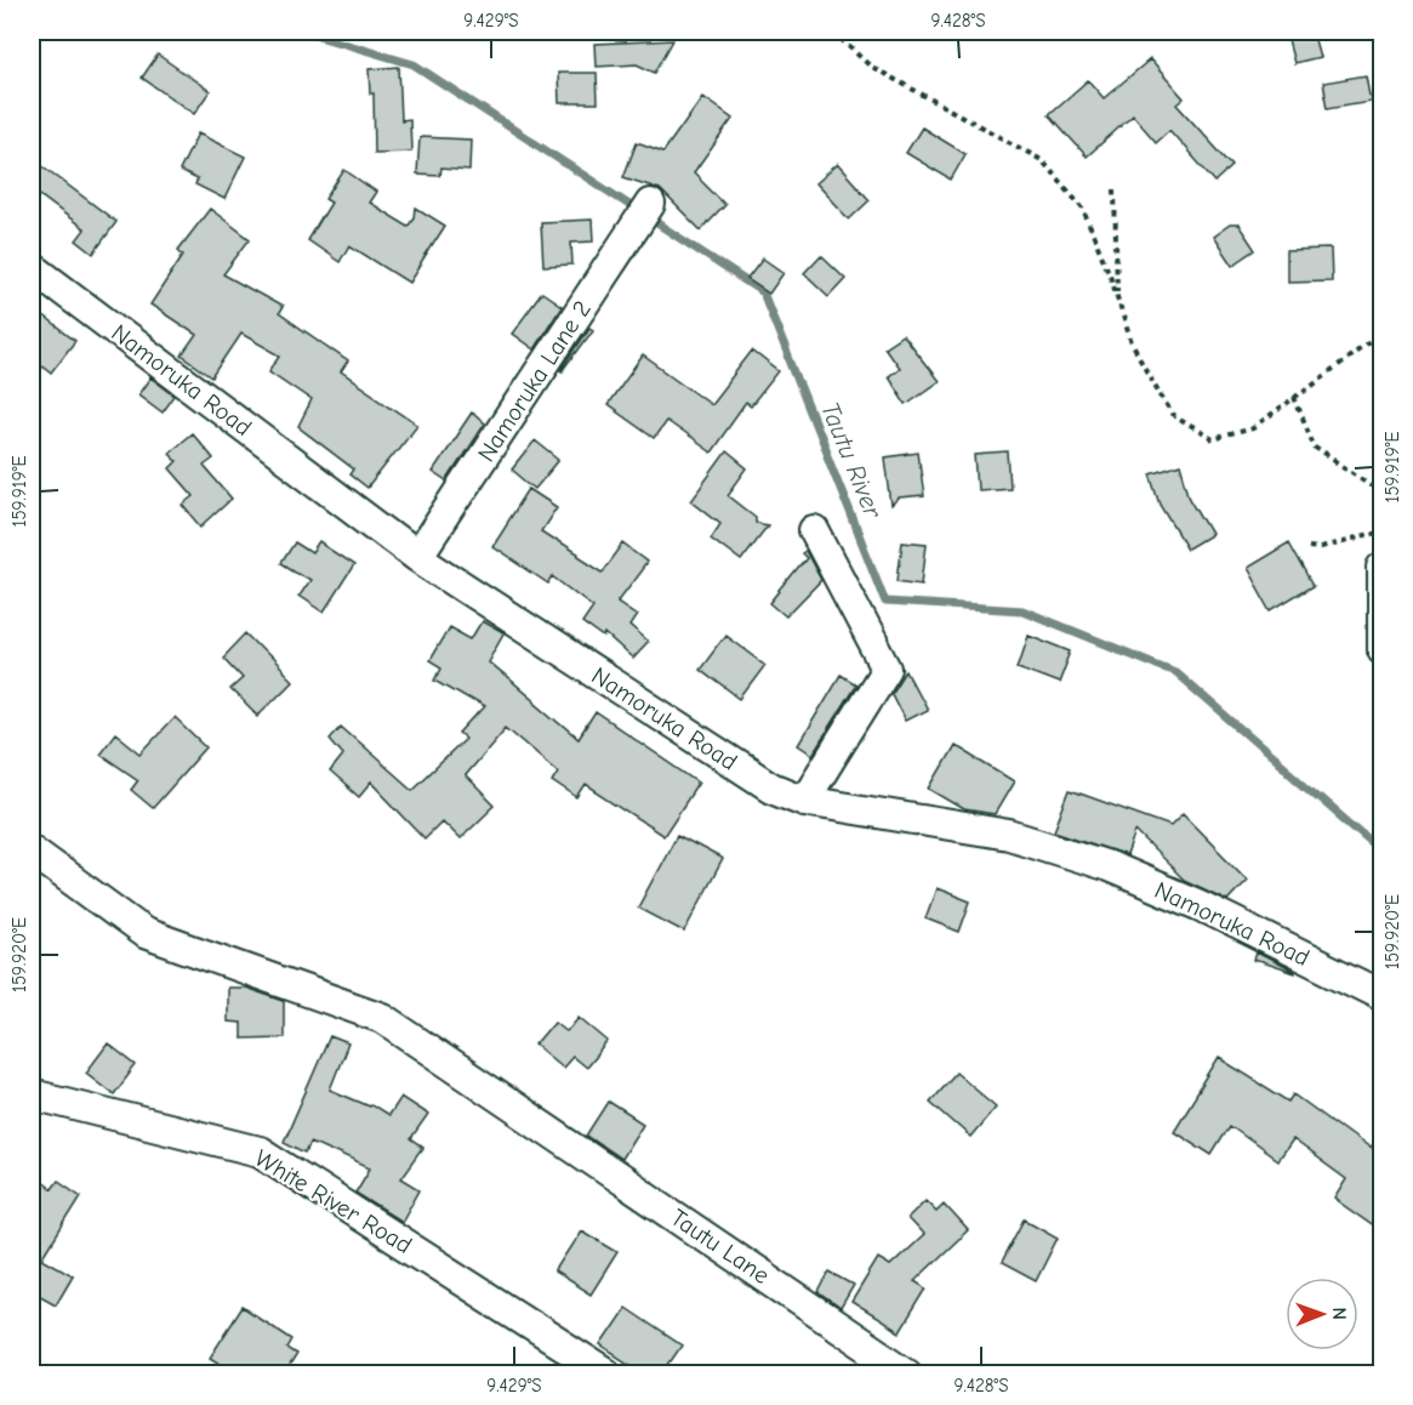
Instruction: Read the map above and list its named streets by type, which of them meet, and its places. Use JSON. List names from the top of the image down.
{
  "streets": {
    "street": [
      "Namoruka Road",
      "Namoruka Lane 2",
      "White River Road",
      "Tautu Lane"
    ]
  },
  "crossings": [
    ["Namoruka Road", "Namoruka Lane 2"]
  ],
  "water": ["Tautu River"],
  "north": "right",
  "coordinates": [
    "9.429°S",
    "9.428°S",
    "159.919°E",
    "159.920°E"
  ]
}
